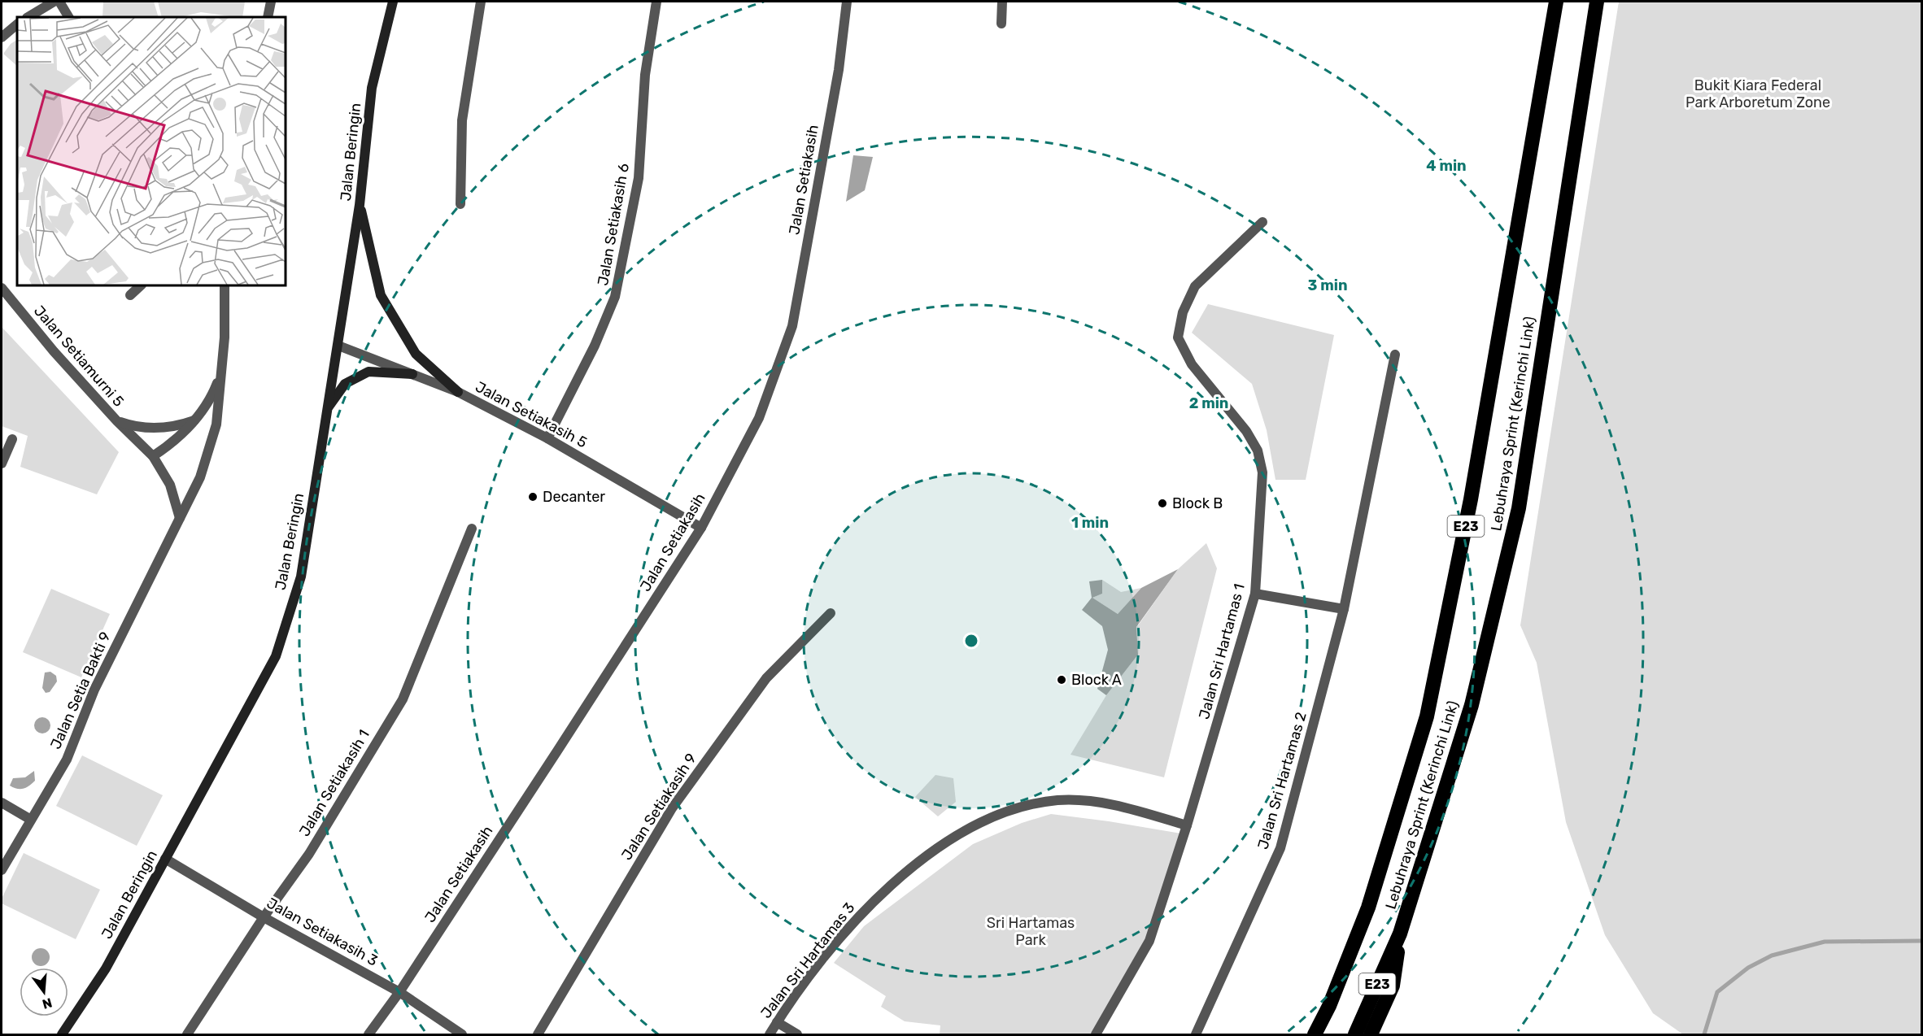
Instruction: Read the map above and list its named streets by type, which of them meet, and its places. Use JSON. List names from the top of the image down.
{
  "streets": {
    "highway": ["Lebuhraya Sprint (Kerinchi Link)", "E23"],
    "street": [
      "Jalan Beringin",
      "Jalan Setiakasih",
      "Jalan Setiakasih 6",
      "Jalan Setiamurni 5",
      "Jalan Setiakasih 5",
      "Jalan Sri Hartamas 1",
      "Jalan Setia Bakti 9",
      "Jalan Sri Hartamas 2",
      "Jalan Setiakasih 1",
      "Jalan Setiakasih 9",
      "Jalan Setiakasih 3",
      "Jalan Sri Hartamas 3"
    ]
  },
  "crossings": [
    ["Jalan Beringin", "Jalan Setiakasih 5"],
    ["Jalan Beringin", "Jalan Setiakasih 3"],
    ["Jalan Setiakasih", "Jalan Setiakasih 5"],
    ["Jalan Setiakasih", "Jalan Setiakasih 3"],
    ["Jalan Setiakasih 6", "Jalan Setiakasih 5"],
    ["Jalan Setiamurni 5", "Jalan Setia Bakti 9"],
    ["Jalan Sri Hartamas 1", "Jalan Sri Hartamas 3"],
    ["Jalan Setiakasih 1", "Jalan Setiakasih 3"]
  ],
  "parks": ["Bukit Kiara Federal Park Arboretum Zone", "Sri Hartamas Park"],
  "places": ["Decanter", "Block B", "Block A"],
  "north": "bottom",
  "rings": [
    "4 min",
    "3 min",
    "2 min",
    "1 min"
  ]
}
